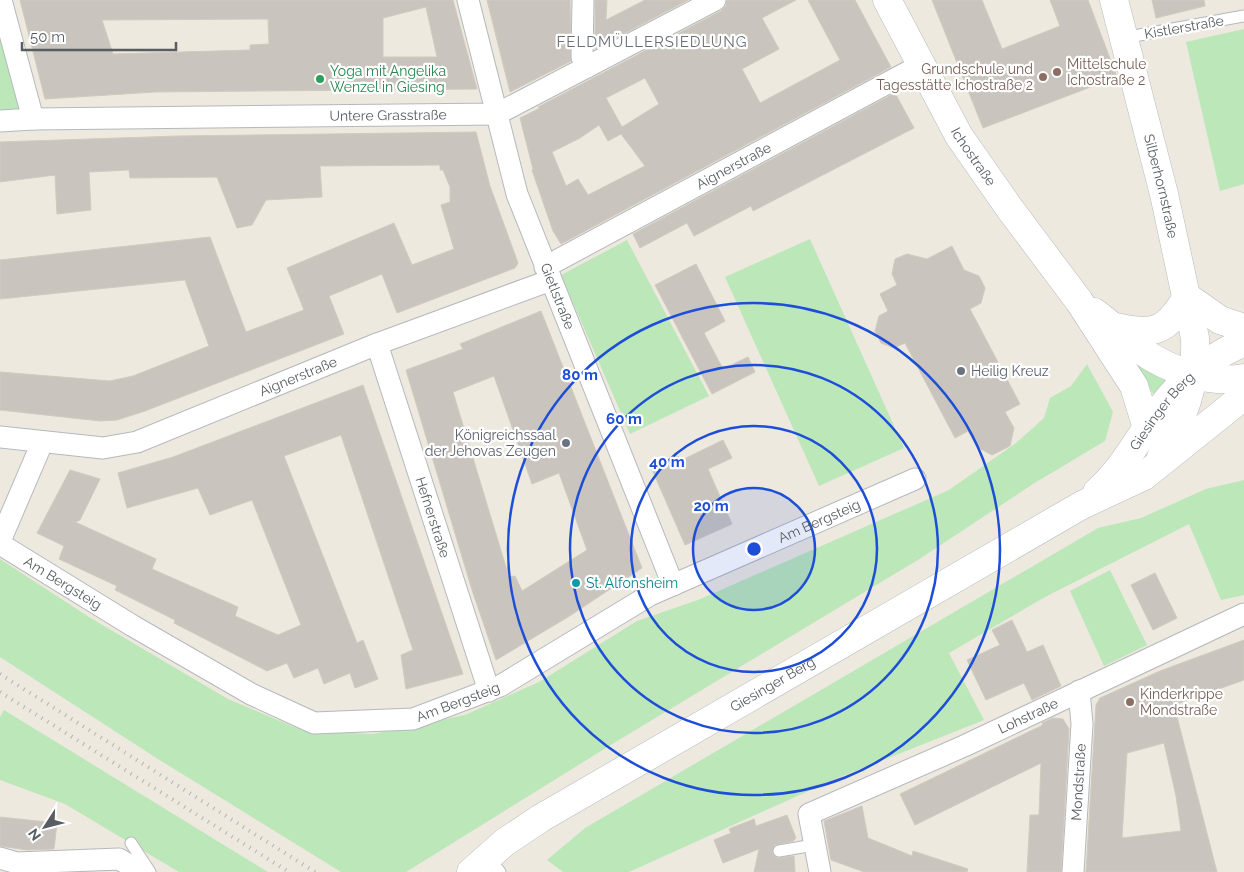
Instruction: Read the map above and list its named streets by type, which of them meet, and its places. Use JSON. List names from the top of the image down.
{
  "streets": {
    "main road": ["Ichostraße", "Silberhornstraße", "Giesinger Berg"],
    "street": [
      "Untere Grasstraße",
      "Aignerstraße",
      "Gietlstraße",
      "Hefnerstraße",
      "Am Bergsteig",
      "Lohstraße",
      "Mondstraße"
    ],
    "lane": ["Kistlerstraße"]
  },
  "crossings": [
    ["Kistlerstraße", "Silberhornstraße"],
    ["Untere Grasstraße", "Gietlstraße"],
    ["Ichostraße", "Aignerstraße"],
    ["Ichostraße", "Silberhornstraße"],
    ["Ichostraße", "Giesinger Berg"],
    ["Aignerstraße", "Gietlstraße"],
    ["Aignerstraße", "Hefnerstraße"],
    ["Silberhornstraße", "Giesinger Berg"],
    ["Gietlstraße", "Am Bergsteig"],
    ["Hefnerstraße", "Am Bergsteig"],
    ["Lohstraße", "Mondstraße"]
  ],
  "districts": ["FELDMÜLLERSIEDLUNG"],
  "places": [
    "Mittelschule Ichostraße 2",
    "Grundschule und Tagesstätte Ichostraße 2",
    "Yoga mit Angelika Wenzel in Giesing",
    "Heilig Kreuz",
    "Königreichssaal der Jehovas Zeugen",
    "St. Alfonsheim",
    "Kinderkrippe Mondstraße"
  ],
  "scale_bar": "50 m",
  "north": "bottom left",
  "rings": [
    "80 m",
    "60 m",
    "40 m",
    "20 m"
  ]
}
